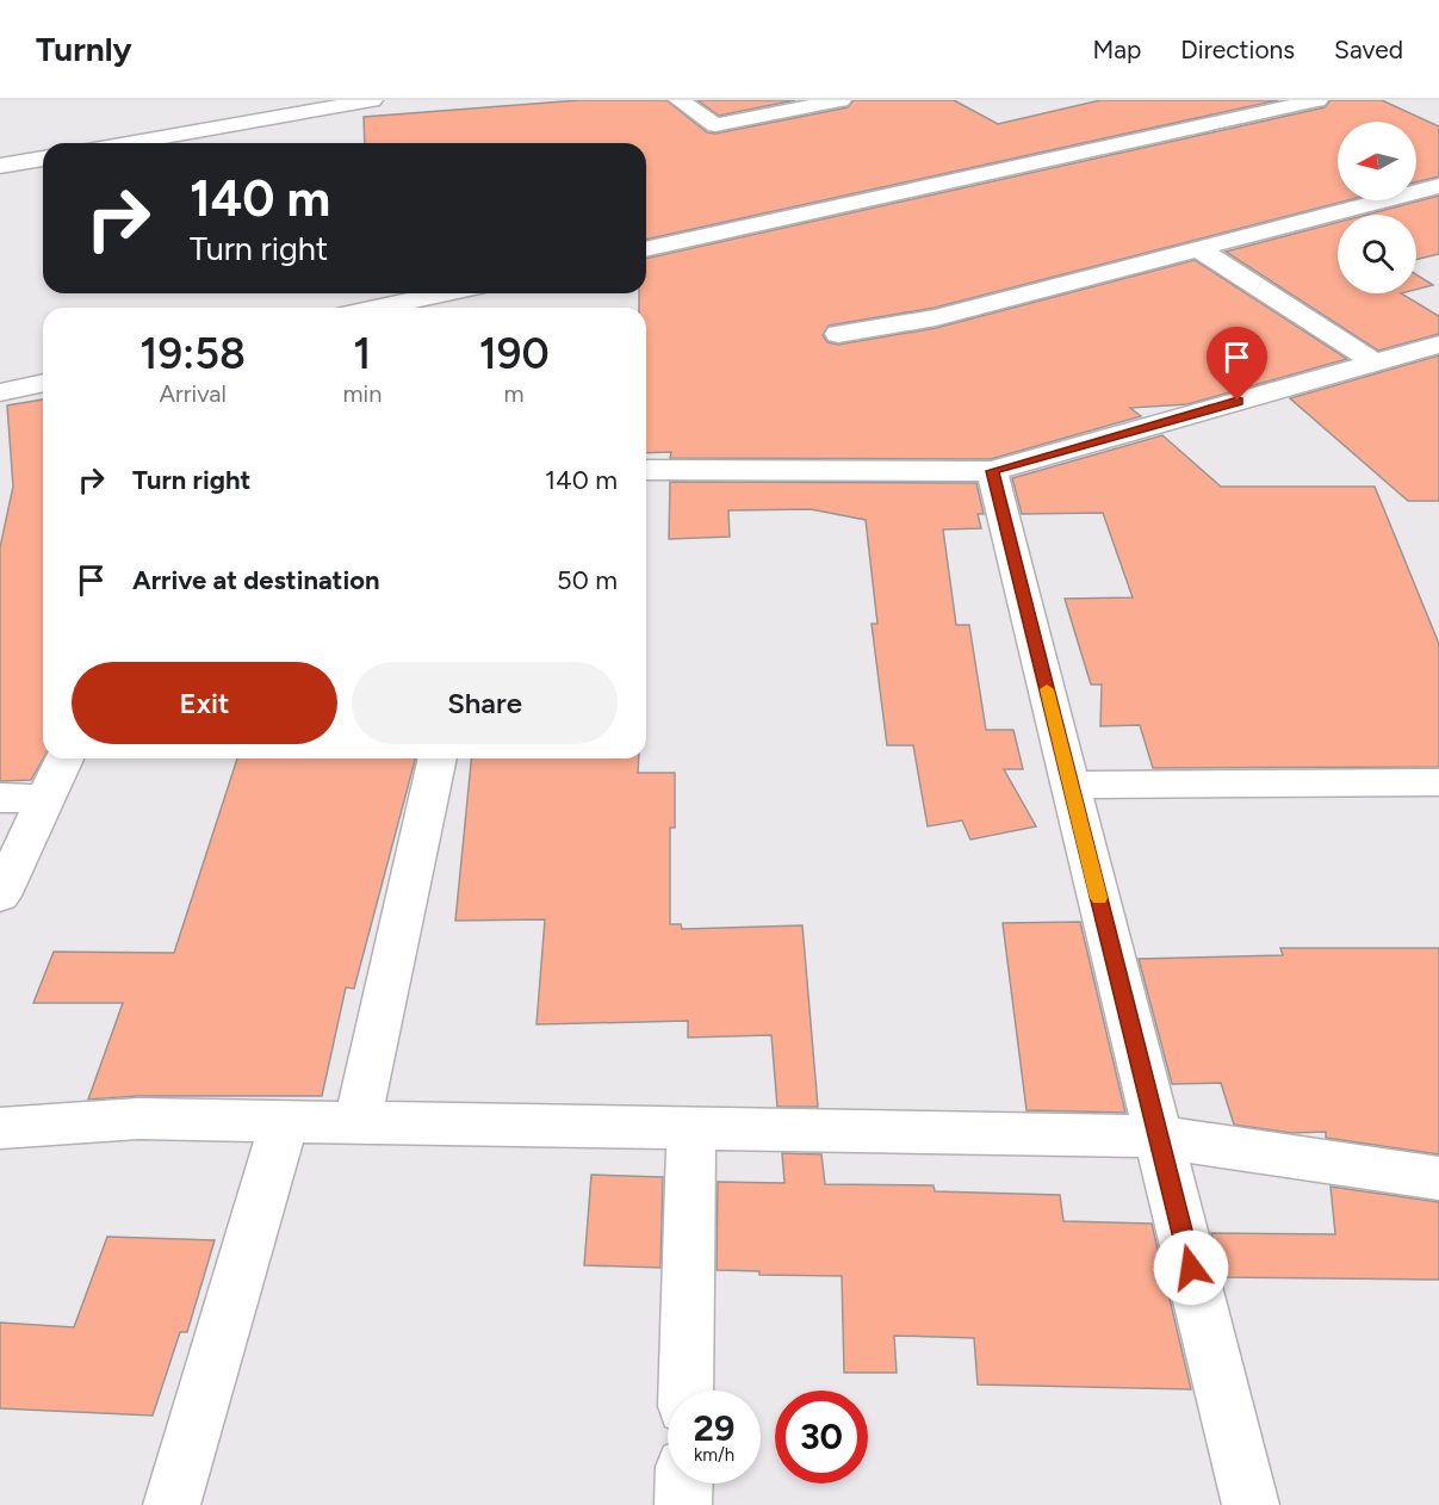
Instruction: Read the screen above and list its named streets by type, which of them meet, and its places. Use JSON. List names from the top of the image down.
{
  "north": "left",
  "page": {
    "header": "Turnly",
    "nav": ["Map", "Directions", "Saved"],
    "turn": ["140 m", "Turn right"],
    "eta": [
      "19:58",
      "Arrival",
      "1",
      "min",
      "190",
      "m"
    ],
    "list": [
      {
        "name": "Turn right",
        "value": "140 m"
      },
      {
        "name": "Arrive at destination",
        "value": "50 m"
      }
    ],
    "buttons": ["Exit", "Share"],
    "speed": "29 km/h",
    "limit": "30"
  }
}
